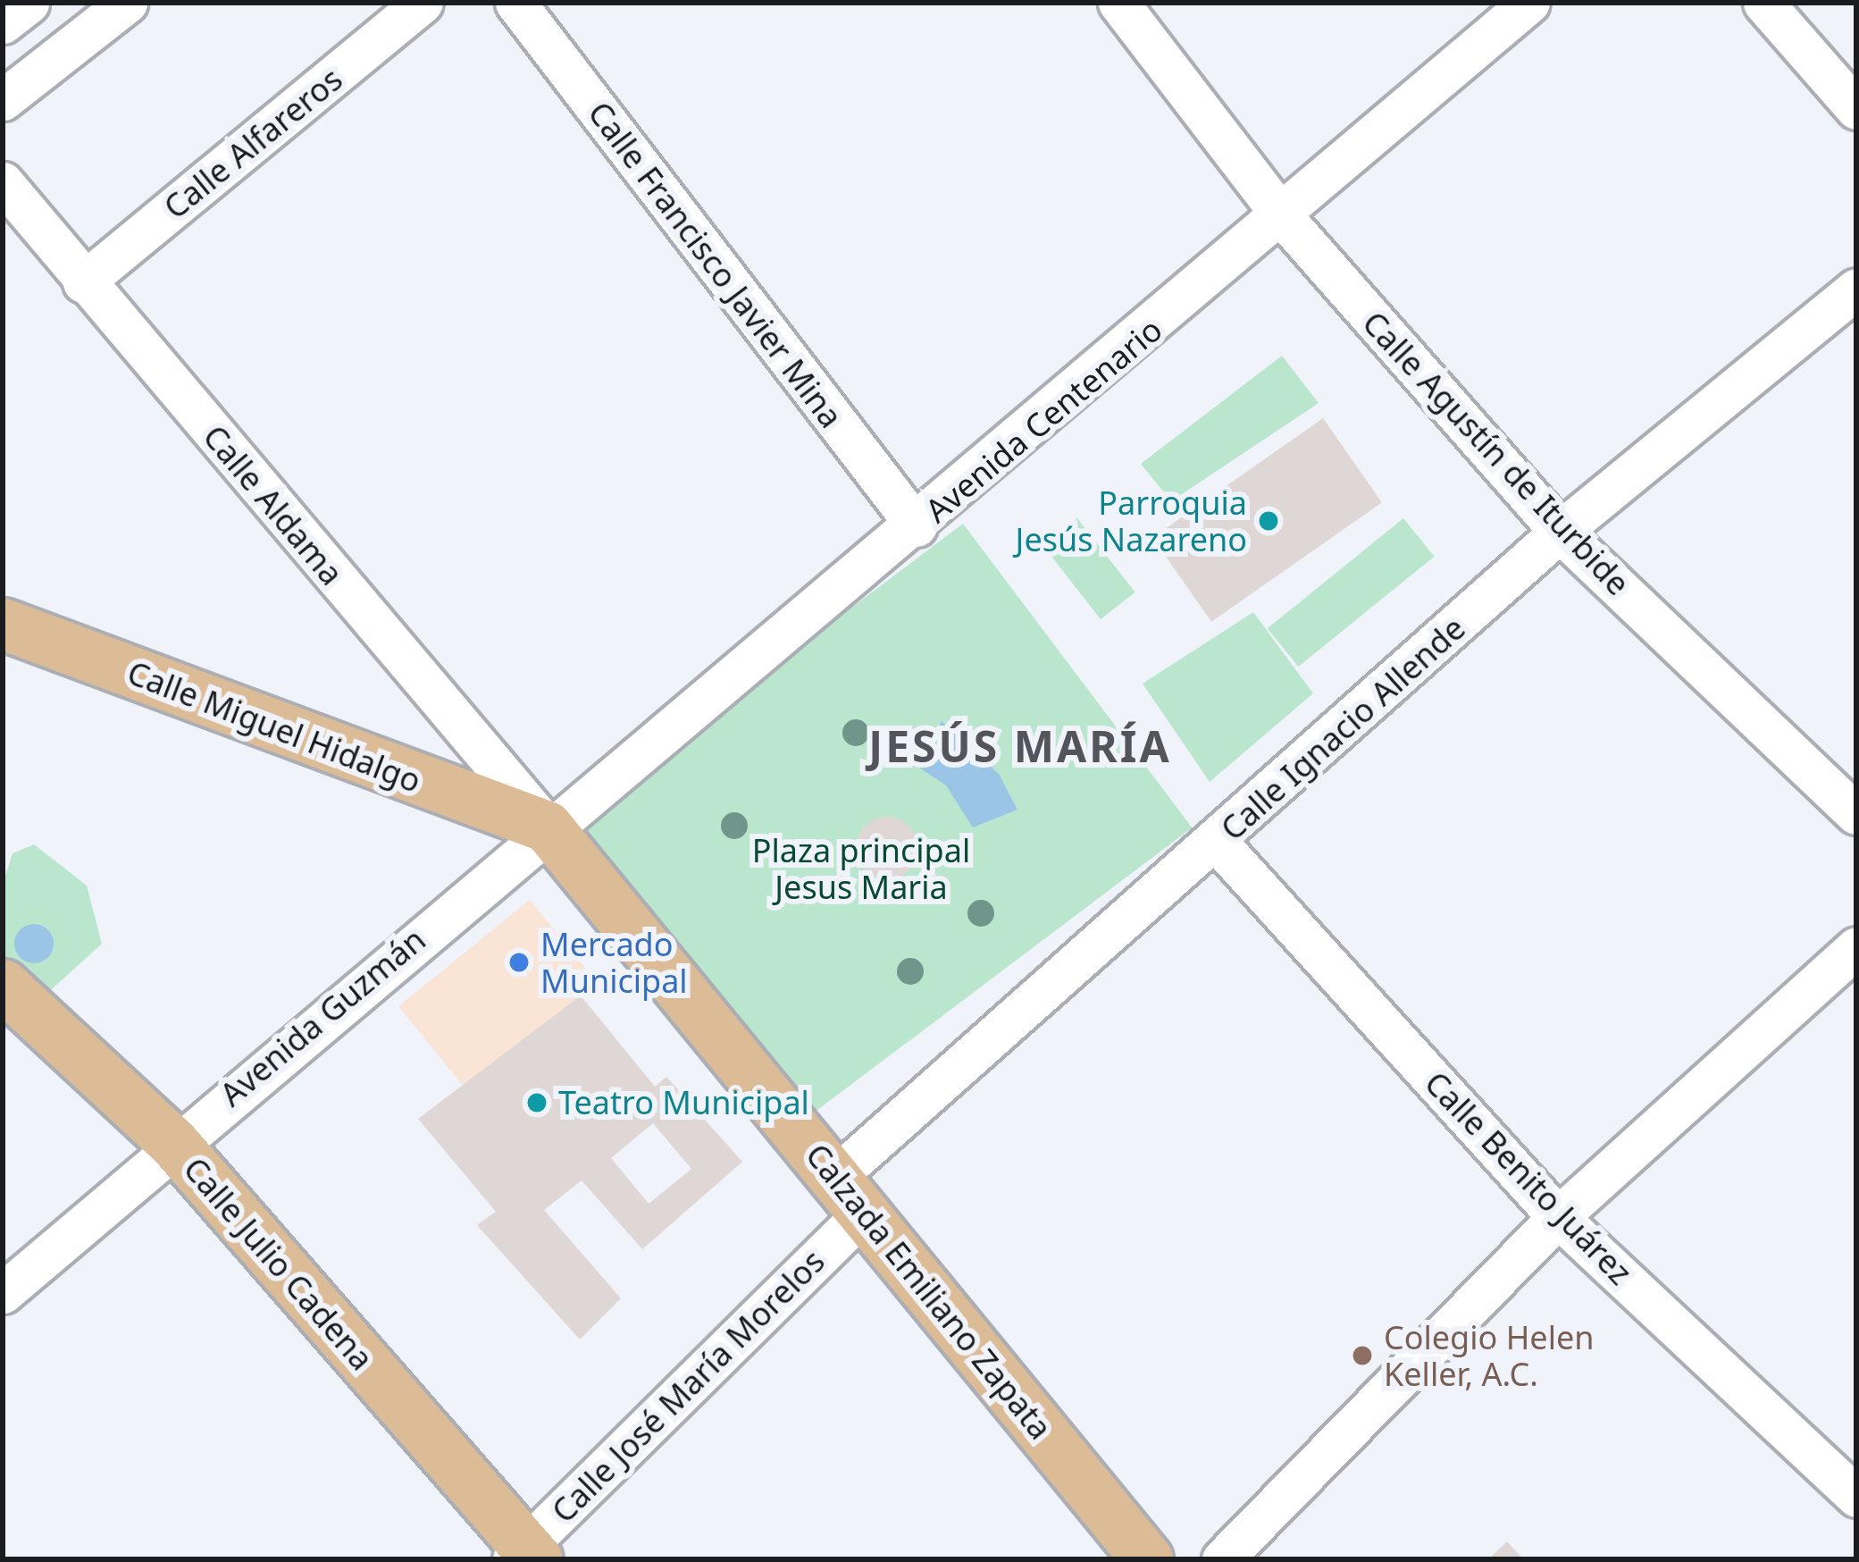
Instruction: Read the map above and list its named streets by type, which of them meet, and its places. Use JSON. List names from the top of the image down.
{
  "streets": {
    "main road": ["Calle Miguel Hidalgo", "Calle Julio Cadena", "Calzada Emiliano Zapata"],
    "street": [
      "Calle Alfareros",
      "Calle Francisco Javier Mina",
      "Avenida Centenario",
      "Calle Agustín de Iturbide",
      "Calle Aldama",
      "Calle Ignacio Allende",
      "Avenida Guzmán",
      "Calle Benito Juárez",
      "Calle José María Morelos"
    ]
  },
  "crossings": [
    ["Calle Alfareros", "Calle Aldama"],
    ["Calle Francisco Javier Mina", "Avenida Centenario"],
    ["Avenida Centenario", "Calle Agustín de Iturbide"],
    ["Avenida Centenario", "Calle Aldama"],
    ["Avenida Centenario", "Calle Miguel Hidalgo"],
    ["Avenida Centenario", "Avenida Guzmán"],
    ["Avenida Centenario", "Calzada Emiliano Zapata"],
    ["Calle Agustín de Iturbide", "Calle Ignacio Allende"],
    ["Calle Aldama", "Calle Miguel Hidalgo"],
    ["Calle Aldama", "Avenida Guzmán"],
    ["Calle Aldama", "Calzada Emiliano Zapata"],
    ["Calle Miguel Hidalgo", "Avenida Guzmán"],
    ["Calle Miguel Hidalgo", "Calzada Emiliano Zapata"],
    ["Calle Ignacio Allende", "Calle Benito Juárez"],
    ["Calle Ignacio Allende", "Calzada Emiliano Zapata"],
    ["Calle Ignacio Allende", "Calle José María Morelos"],
    ["Avenida Guzmán", "Calle Julio Cadena"],
    ["Avenida Guzmán", "Calzada Emiliano Zapata"],
    ["Calle Julio Cadena", "Calle José María Morelos"],
    ["Calzada Emiliano Zapata", "Calle José María Morelos"]
  ],
  "districts": ["JESÚS MARÍA"],
  "parks": ["Plaza principal Jesus Maria"],
  "places": [
    "Parroquia Jesús Nazareno",
    "Mercado Municipal",
    "Teatro Municipal",
    "Colegio Helen Keller, A.C."
  ]
}
